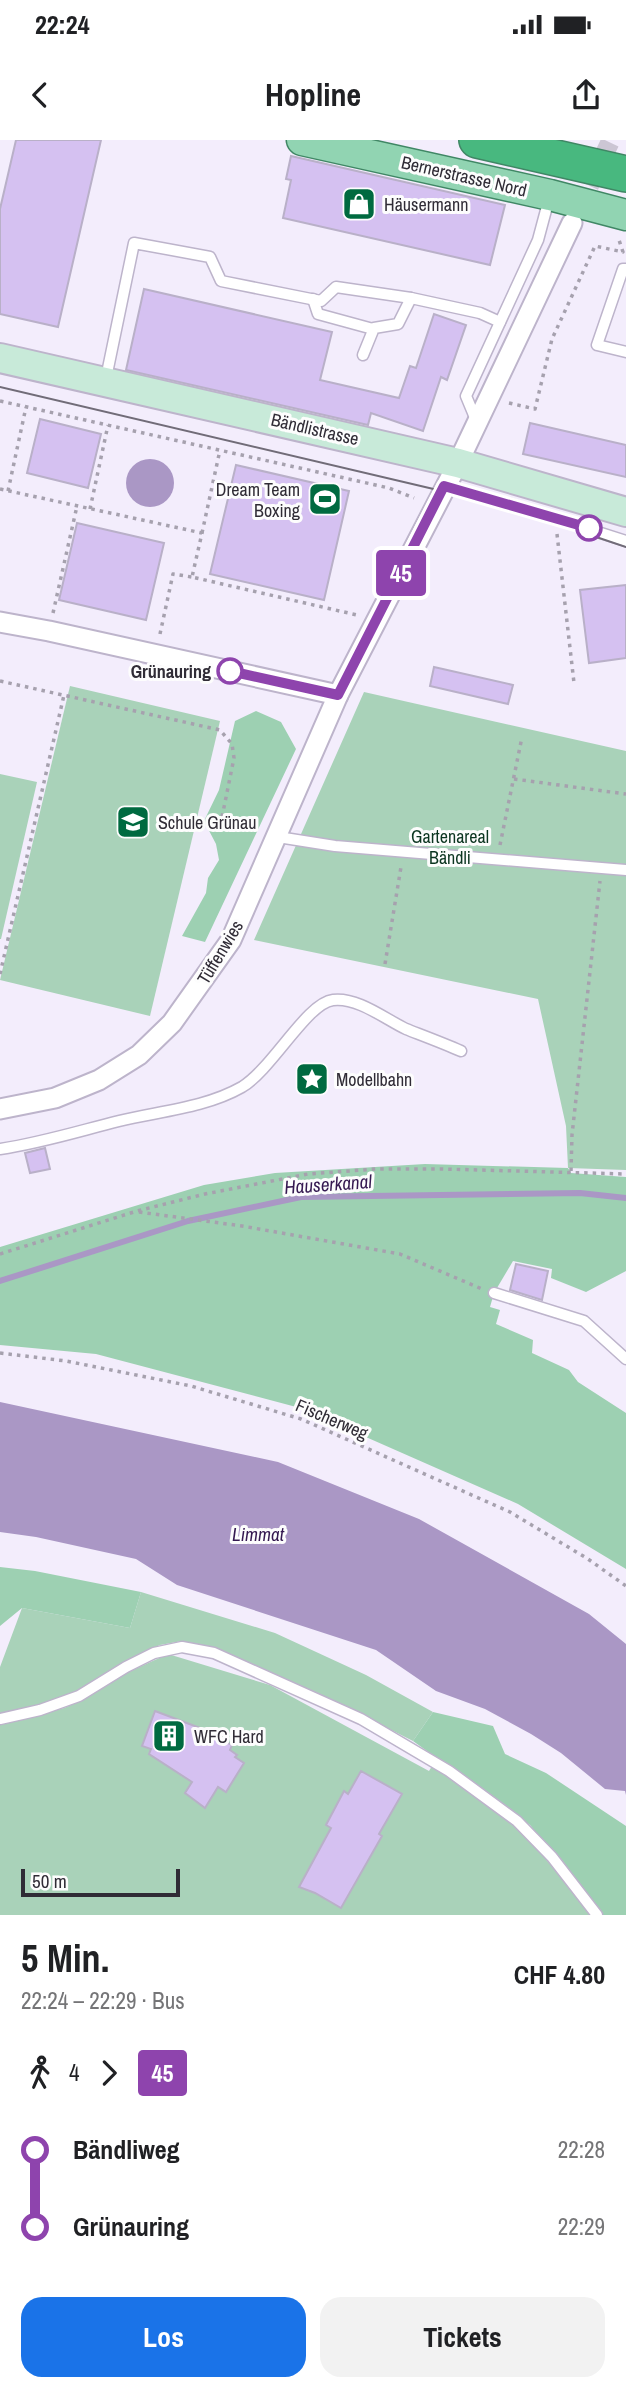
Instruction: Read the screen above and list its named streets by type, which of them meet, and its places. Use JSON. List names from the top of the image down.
{
  "streets": {
    "main road": ["Bernerstrasse Nord"],
    "street": ["Bändlistrasse", "Tüffenwies"],
    "path": ["Fischerweg"]
  },
  "water": ["Hauserkanal", "Limmat"],
  "parks": ["Gartenareal Bändli"],
  "places": {
    "shop": ["Häusermann"],
    "sports": ["Dream Team Boxing"],
    "other": ["Grünauring"],
    "school or university": ["Schule Grünau"],
    "place": ["Modellbahn"],
    "building": ["WFC Hard"]
  },
  "lines": ["bus line 45"],
  "scale_bar": "50 m",
  "page": {
    "status": "22:24",
    "header": "Hopline",
    "on_map": "45",
    "scale": "50 m",
    "heading": ["5 Min.", "22:24 – 22:29 · Bus", "CHF 4.80"],
    "legs": ["4", "45"],
    "list": [
      {
        "name": "Bändliweg",
        "value": "22:28"
      },
      {
        "name": "Grünauring",
        "value": "22:29"
      }
    ],
    "buttons": ["Los", "Tickets"]
  }
}
